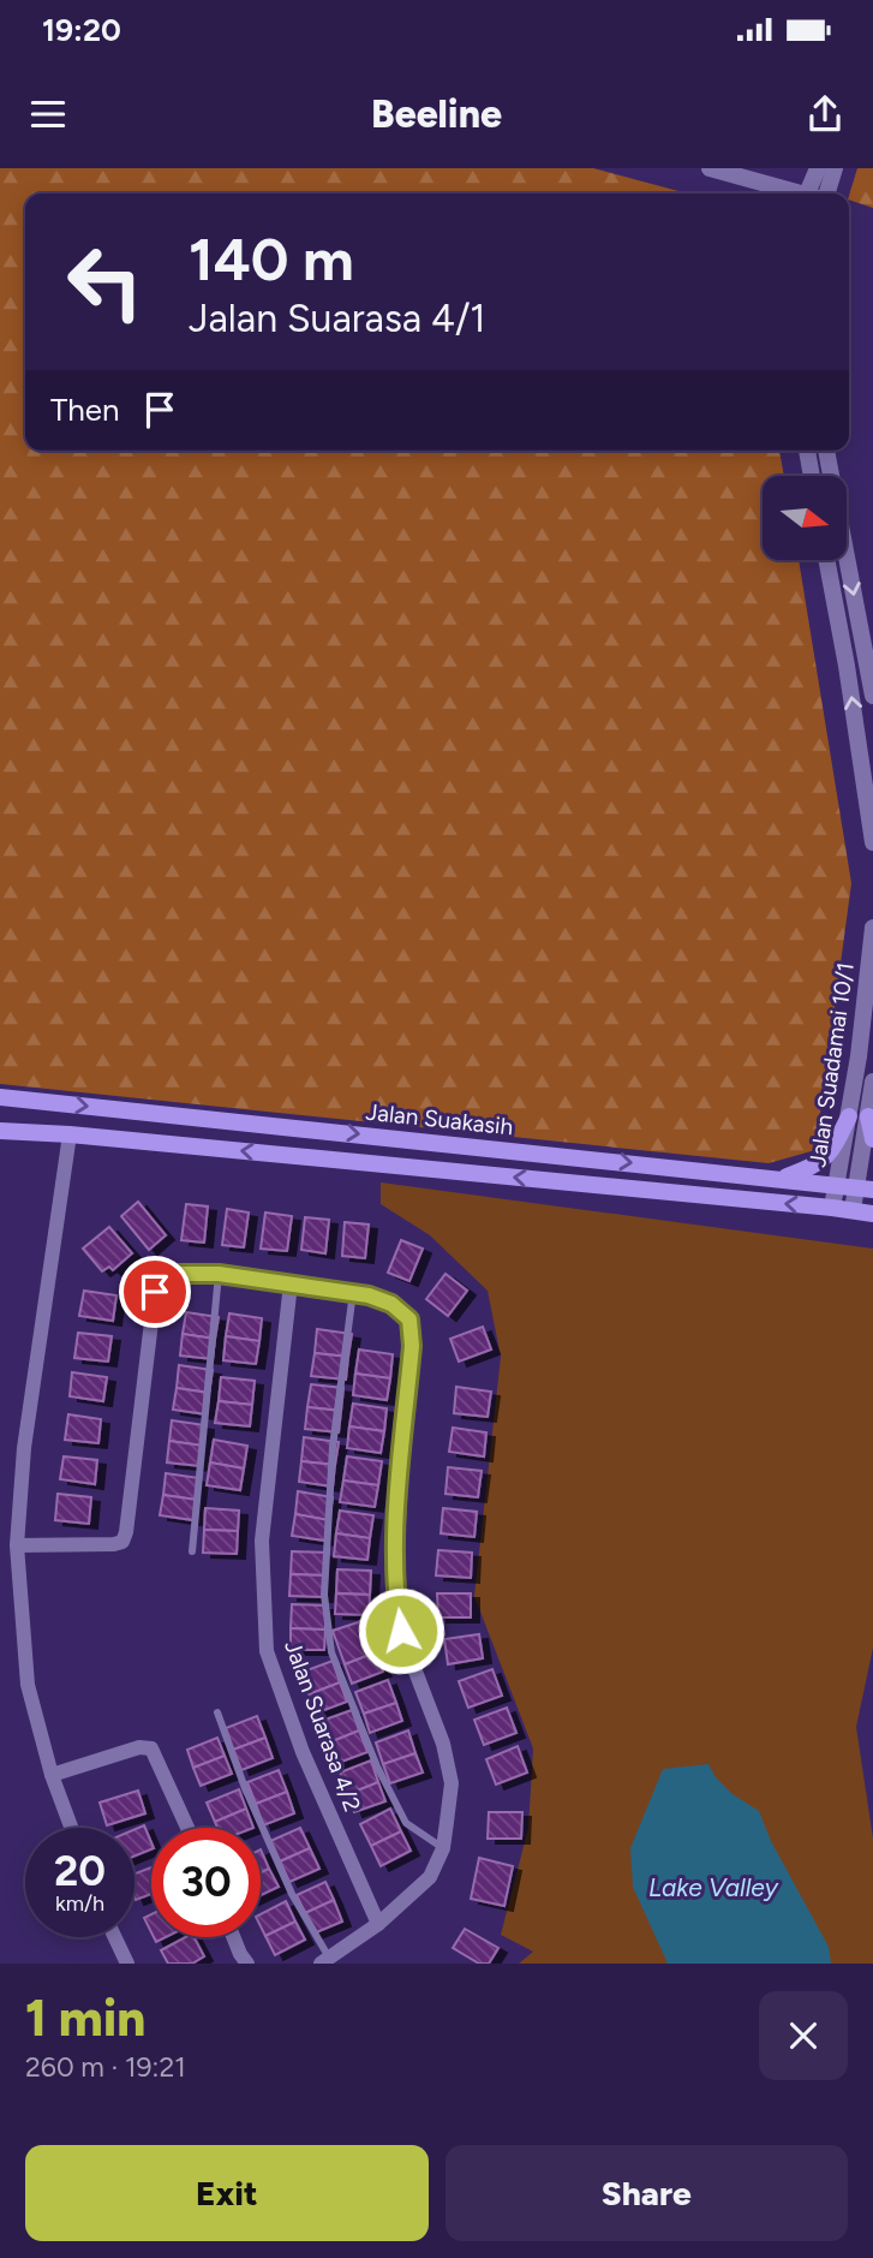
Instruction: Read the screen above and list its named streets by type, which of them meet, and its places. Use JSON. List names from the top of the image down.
{
  "streets": {
    "main road": ["Jalan Suakasih"],
    "street": ["Jalan Suadamai 10/1", "Jalan Suarasa 4/2"]
  },
  "crossings": [
    ["Jalan Suadamai 10/1", "Jalan Suakasih"]
  ],
  "water": ["Lake Valley"],
  "north": "right",
  "page": {
    "status": "19:20",
    "header": "Beeline",
    "turn": ["140 m", "Jalan Suarasa 4/1"],
    "then": "Then",
    "speed": "20 km/h",
    "limit": "30",
    "heading": ["1 min", "260 m · 19:21"],
    "buttons": ["Exit", "Share"]
  }
}
